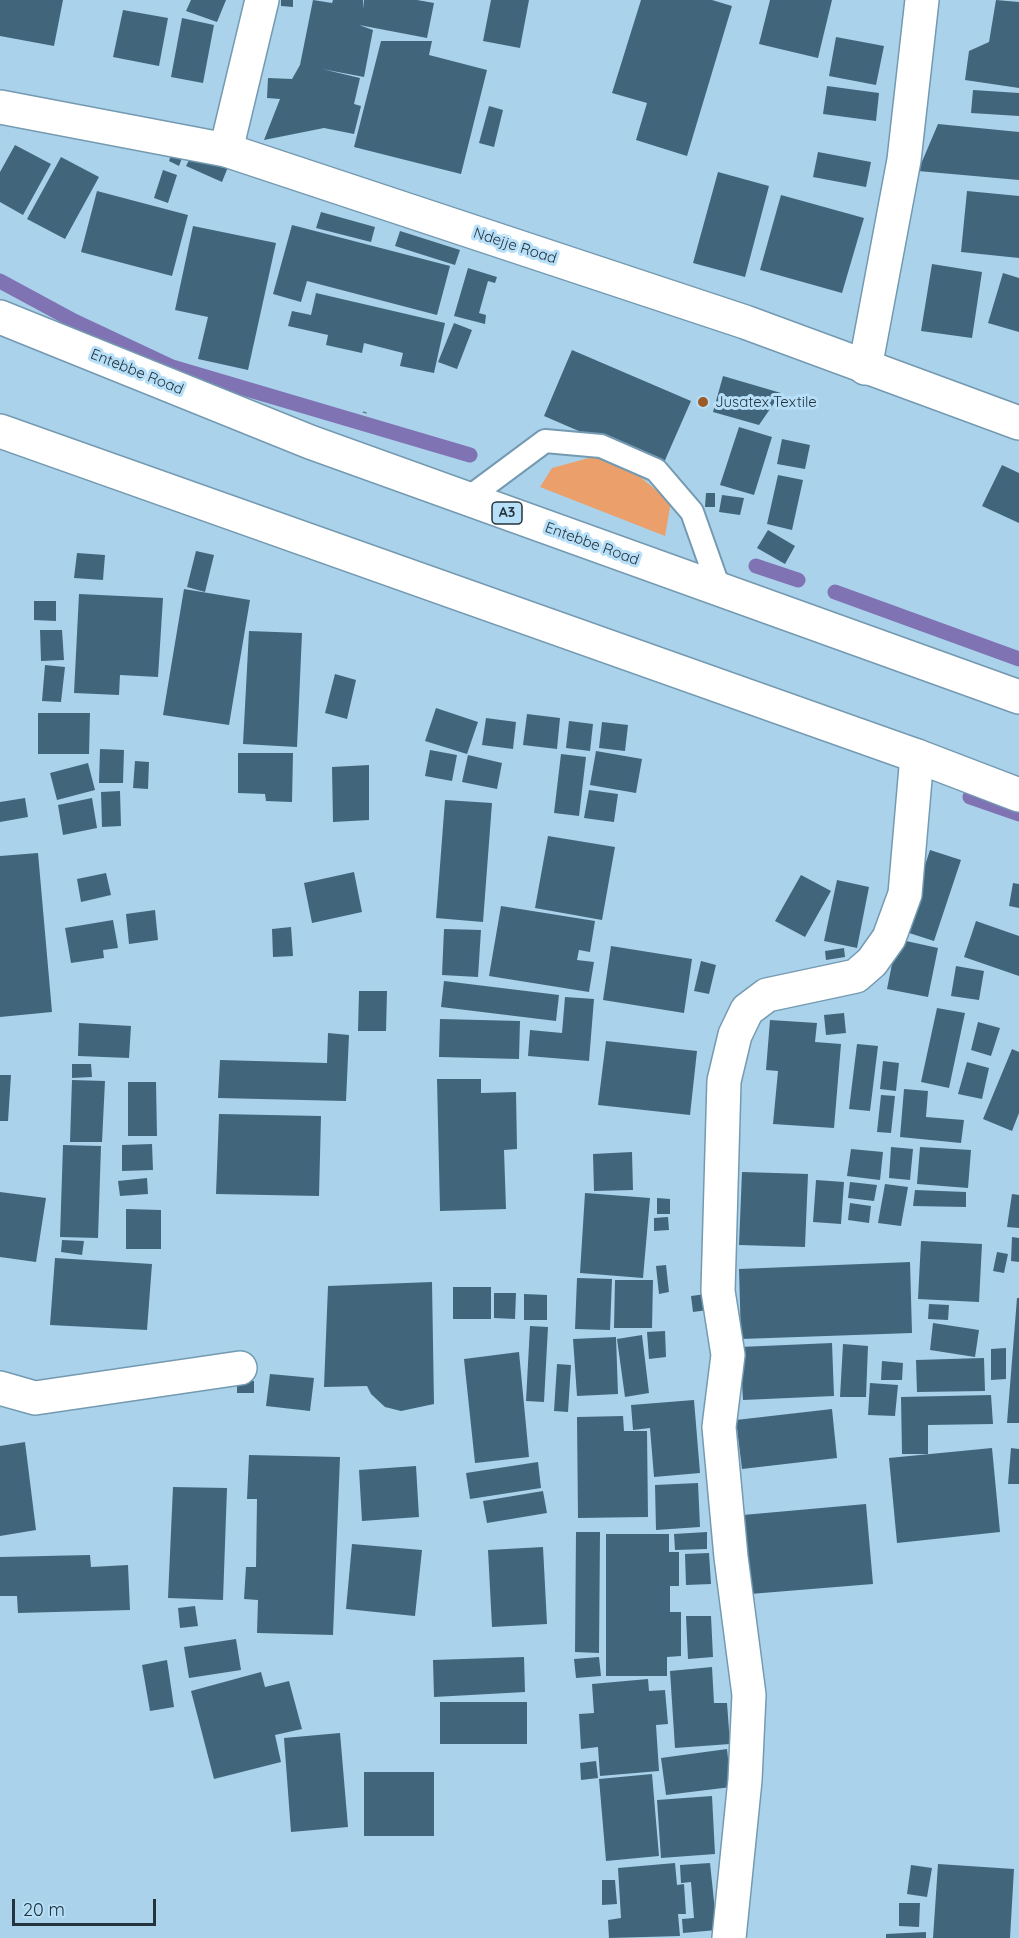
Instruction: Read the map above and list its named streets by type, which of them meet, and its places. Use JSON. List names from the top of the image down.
{
  "streets": {
    "street": ["Ndejje Road", "Entebbe Road", "A3"]
  },
  "places": ["Jusatex Textile"],
  "scale_bar": "20 m"
}
